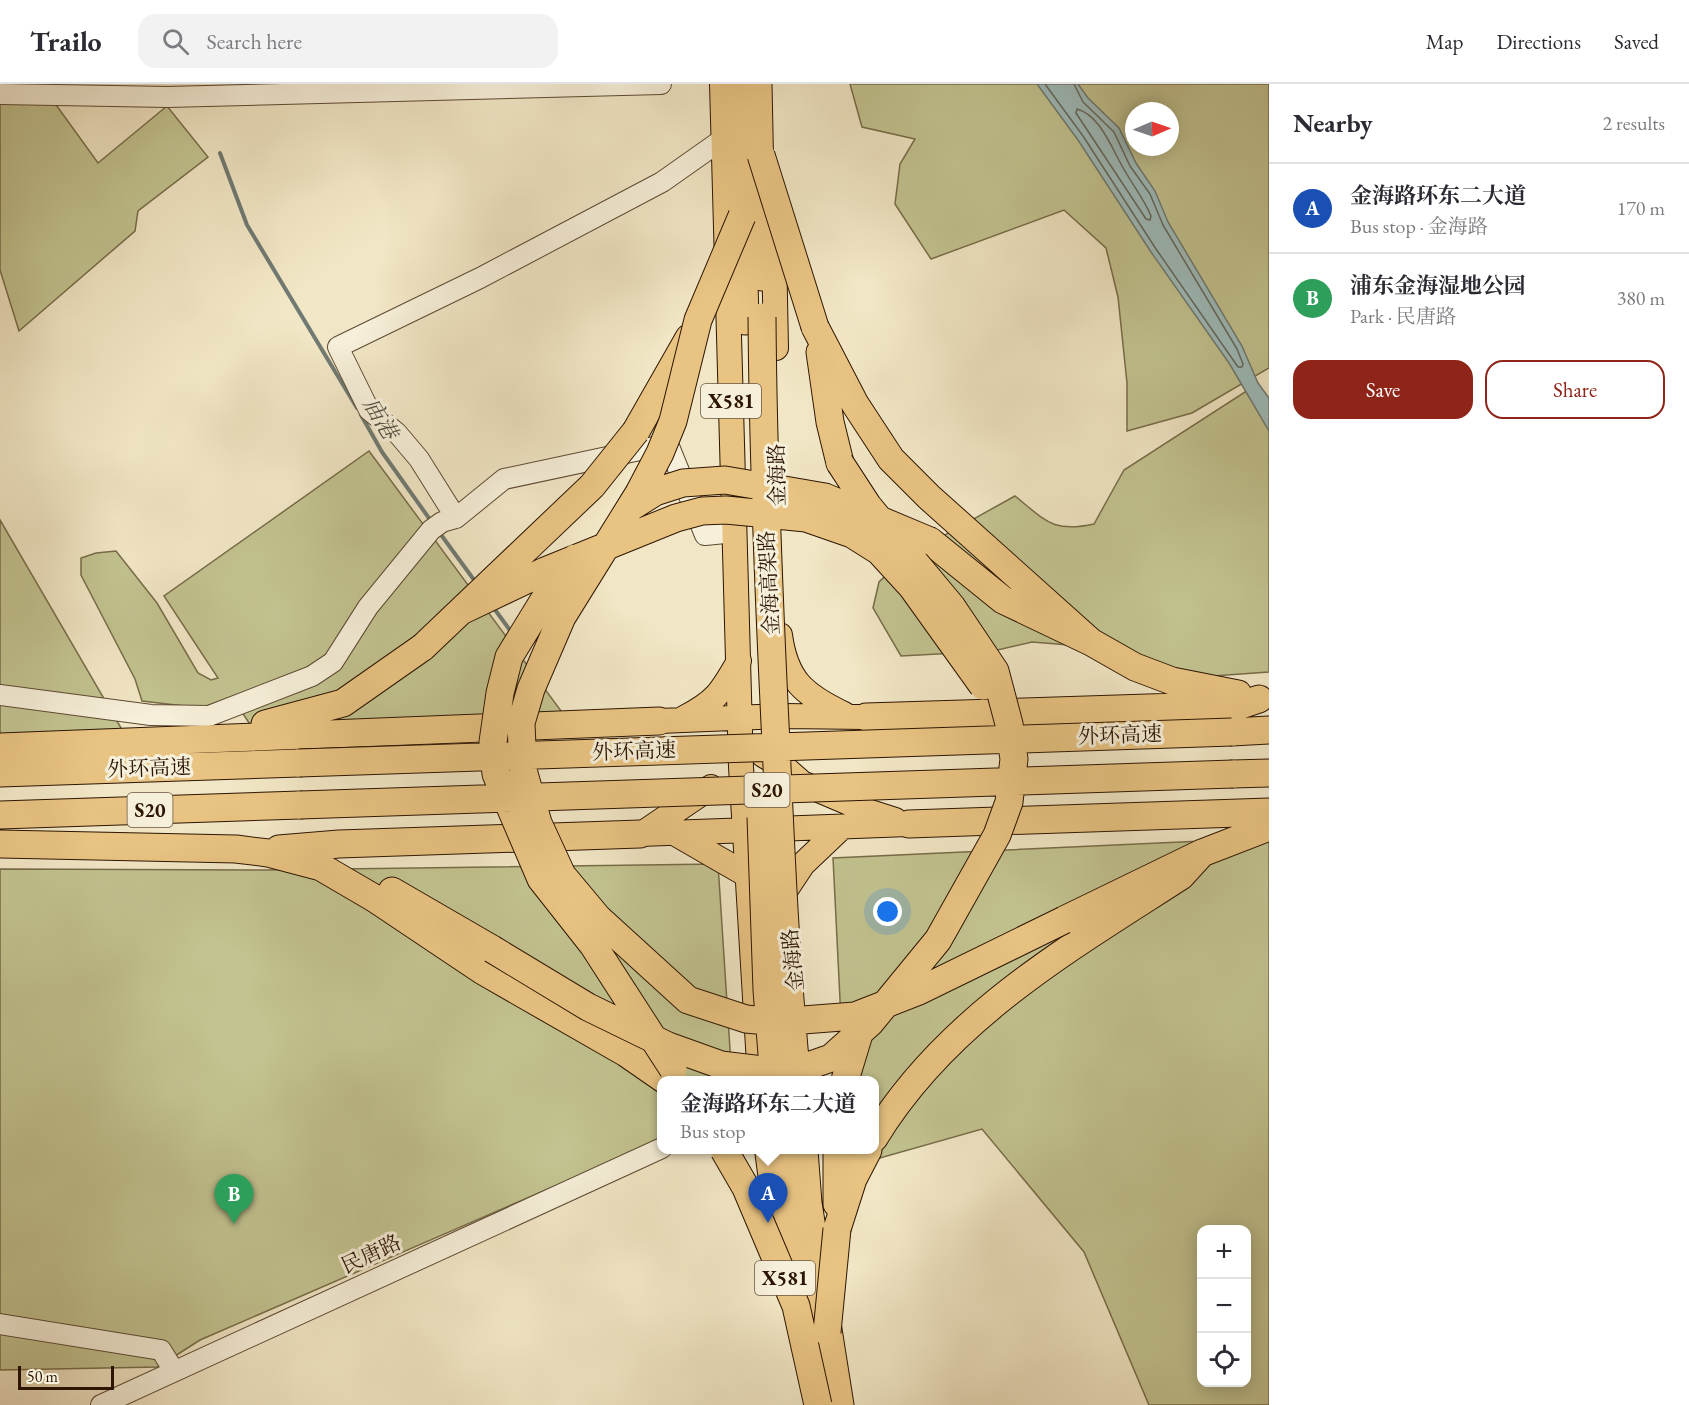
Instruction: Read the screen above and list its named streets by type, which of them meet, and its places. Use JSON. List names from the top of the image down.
{
  "streets": {
    "highway": ["金海高架路", "外环高速", "S20"],
    "main road": ["X581", "金海路"],
    "street": ["民唐路"]
  },
  "water": ["庙港"],
  "scale_bar": "50 m",
  "north": "right",
  "page": {
    "header": "Trailo",
    "search": "Search here",
    "nav": ["Map", "Directions", "Saved"],
    "heading": ["Nearby", "2 results"],
    "list": [
      {
        "mark": "A",
        "name": "金海路环东二大道",
        "note": "Bus stop · 金海路",
        "value": "170 m"
      },
      {
        "mark": "B",
        "name": "浦东金海湿地公园",
        "note": "Park · 民唐路",
        "value": "380 m"
      }
    ],
    "buttons": ["Save", "Share"],
    "popup": ["金海路环东二大道", "Bus stop"],
    "pins": ["A", "B"],
    "map_buttons": ["+", "−"],
    "scale": "50 m"
  }
}
